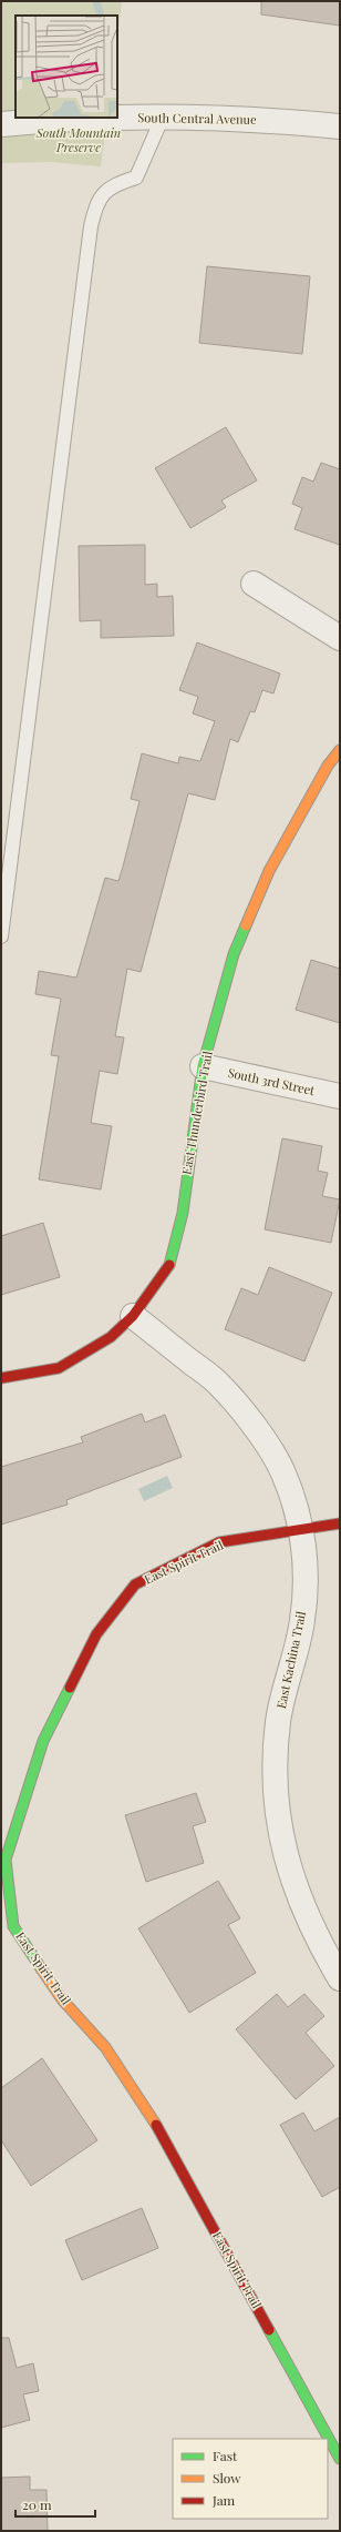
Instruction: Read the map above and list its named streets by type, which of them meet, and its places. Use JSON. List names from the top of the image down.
{
  "streets": {
    "street": [
      "South Central Avenue",
      "South 3rd Street",
      "East Thunderbird Trail",
      "East Spirit Trail",
      "East Kachina Trail"
    ]
  },
  "crossings": [
    ["South 3rd Street", "East Thunderbird Trail"],
    ["East Thunderbird Trail", "East Kachina Trail"],
    ["East Spirit Trail", "East Kachina Trail"]
  ],
  "parks": ["South Mountain Preserve"],
  "legend": ["Fast", "Slow", "Jam"],
  "scale_bar": "20 m"
}
